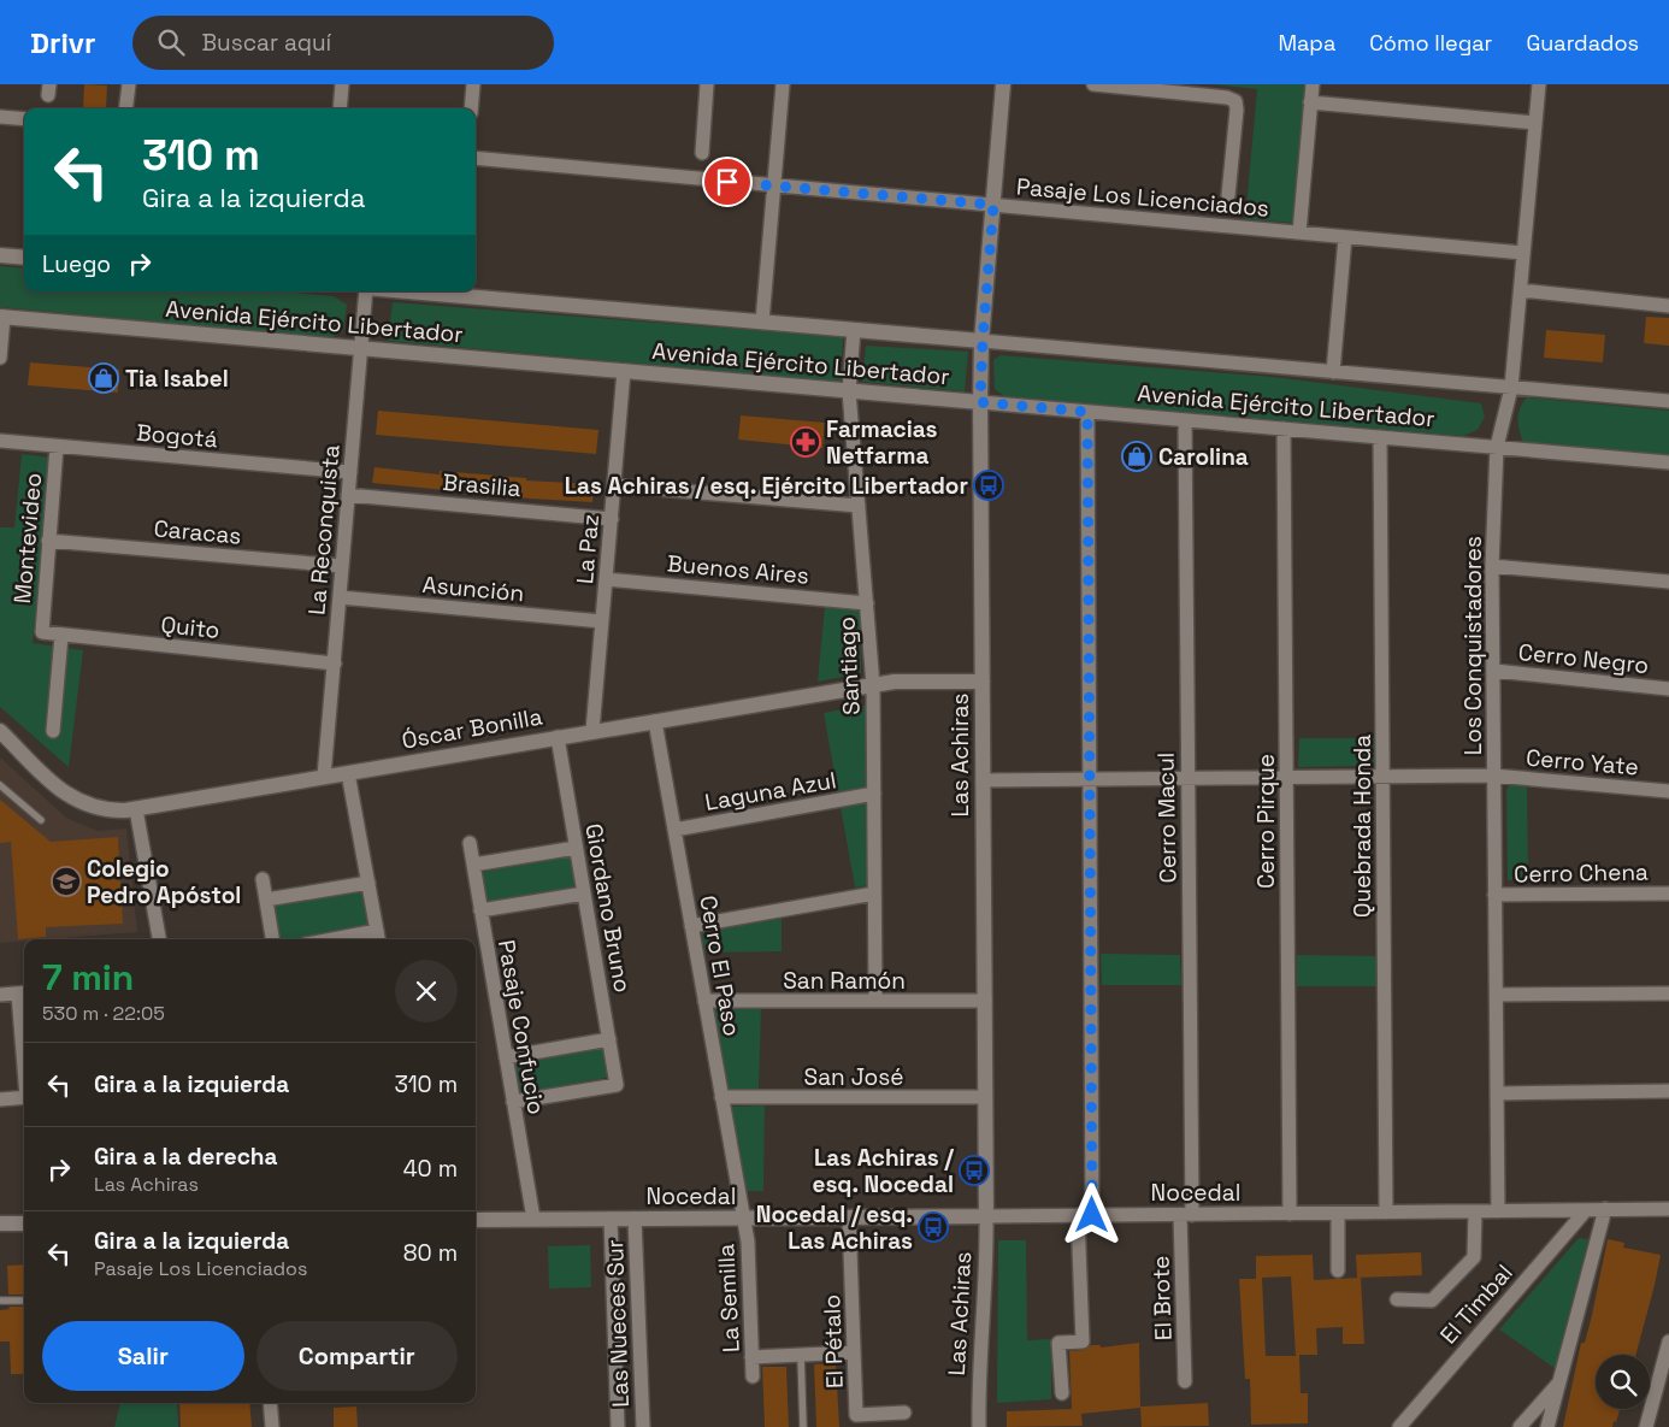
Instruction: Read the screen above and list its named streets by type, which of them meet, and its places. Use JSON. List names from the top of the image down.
{
  "streets": {
    "street": [
      "Pasaje Los Licenciados",
      "Avenida Ejército Libertador",
      "Bogotá",
      "Brasilia",
      "La Reconquista",
      "Caracas",
      "Montevideo",
      "La Paz",
      "Buenos Aires",
      "Asunción",
      "Quito",
      "Los Conquistadores",
      "Cerro Negro",
      "Santiago",
      "Óscar Bonilla",
      "Las Achiras",
      "Cerro Yate",
      "Laguna Azul",
      "Cerro Macul",
      "Cerro Pirque",
      "Quebrada Honda",
      "Cerro Chena",
      "Giordano Bruno",
      "Cerro El Paso",
      "San Ramón",
      "Pasaje Confucio",
      "San José",
      "Nocedal",
      "La Semilla",
      "El Brote",
      "El Timbal",
      "Las Nueces Sur",
      "El Pétalo"
    ]
  },
  "crossings": [
    ["Pasaje Los Licenciados", "Los Conquistadores"],
    ["Pasaje Los Licenciados", "Las Achiras"],
    ["Avenida Ejército Libertador", "La Reconquista"],
    ["Avenida Ejército Libertador", "La Paz"],
    ["Avenida Ejército Libertador", "Los Conquistadores"],
    ["Avenida Ejército Libertador", "Santiago"],
    ["Avenida Ejército Libertador", "Las Achiras"],
    ["Avenida Ejército Libertador", "Cerro Macul"],
    ["Avenida Ejército Libertador", "Cerro Pirque"],
    ["Avenida Ejército Libertador", "Quebrada Honda"],
    ["Bogotá", "La Reconquista"],
    ["Bogotá", "Montevideo"],
    ["Brasilia", "La Reconquista"],
    ["Brasilia", "La Paz"],
    ["La Reconquista", "Caracas"],
    ["La Reconquista", "Asunción"],
    ["La Reconquista", "Quito"],
    ["La Reconquista", "Óscar Bonilla"],
    ["Caracas", "Montevideo"],
    ["Montevideo", "Quito"],
    ["La Paz", "Buenos Aires"],
    ["La Paz", "Asunción"],
    ["La Paz", "Óscar Bonilla"],
    ["Buenos Aires", "Santiago"],
    ["Los Conquistadores", "Cerro Negro"],
    ["Los Conquistadores", "Cerro Yate"],
    ["Los Conquistadores", "Cerro Chena"],
    ["Los Conquistadores", "Nocedal"],
    ["Santiago", "Óscar Bonilla"],
    ["Santiago", "Laguna Azul"],
    ["Santiago", "San Ramón"],
    ["Óscar Bonilla", "Las Achiras"],
    ["Óscar Bonilla", "Giordano Bruno"],
    ["Óscar Bonilla", "Cerro El Paso"],
    ["Las Achiras", "Cerro Yate"],
    ["Las Achiras", "San Ramón"],
    ["Las Achiras", "San José"],
    ["Las Achiras", "Nocedal"],
    ["Cerro Yate", "Cerro Macul"],
    ["Cerro Yate", "Cerro Pirque"],
    ["Cerro Yate", "Quebrada Honda"],
    ["Laguna Azul", "Cerro El Paso"],
    ["Cerro Macul", "Nocedal"],
    ["Cerro Macul", "El Brote"],
    ["Cerro Pirque", "Nocedal"],
    ["Quebrada Honda", "Nocedal"],
    ["Giordano Bruno", "Pasaje Confucio"],
    ["Cerro El Paso", "San Ramón"],
    ["Cerro El Paso", "San José"],
    ["Cerro El Paso", "Nocedal"],
    ["Cerro El Paso", "La Semilla"],
    ["Pasaje Confucio", "Nocedal"],
    ["Nocedal", "La Semilla"],
    ["Nocedal", "El Brote"],
    ["Nocedal", "El Timbal"],
    ["Nocedal", "Las Nueces Sur"],
    ["Nocedal", "El Pétalo"]
  ],
  "places": {
    "shop": ["Tia Isabel", "Carolina"],
    "pharmacy": ["Farmacias Netfarma"],
    "bus stop": ["Las Achiras / esq. Ejército Libertador", "Las Achiras / esq. Nocedal", "Nocedal / esq. Las Achiras"],
    "school or university": ["Colegio Pedro Apóstol"]
  },
  "page": {
    "header": "Drivr",
    "search": "Buscar aquí",
    "nav": ["Mapa", "Cómo llegar", "Guardados"],
    "turn": ["310 m", "Gira a la izquierda"],
    "then": "Luego",
    "heading": ["7 min", "530 m · 22:05"],
    "list": [
      {
        "name": "Gira a la izquierda",
        "value": "310 m"
      },
      {
        "name": "Gira a la derecha",
        "note": "Las Achiras",
        "value": "40 m"
      },
      {
        "name": "Gira a la izquierda",
        "note": "Pasaje Los Licenciados",
        "value": "80 m"
      }
    ],
    "buttons": ["Salir", "Compartir"]
  }
}
